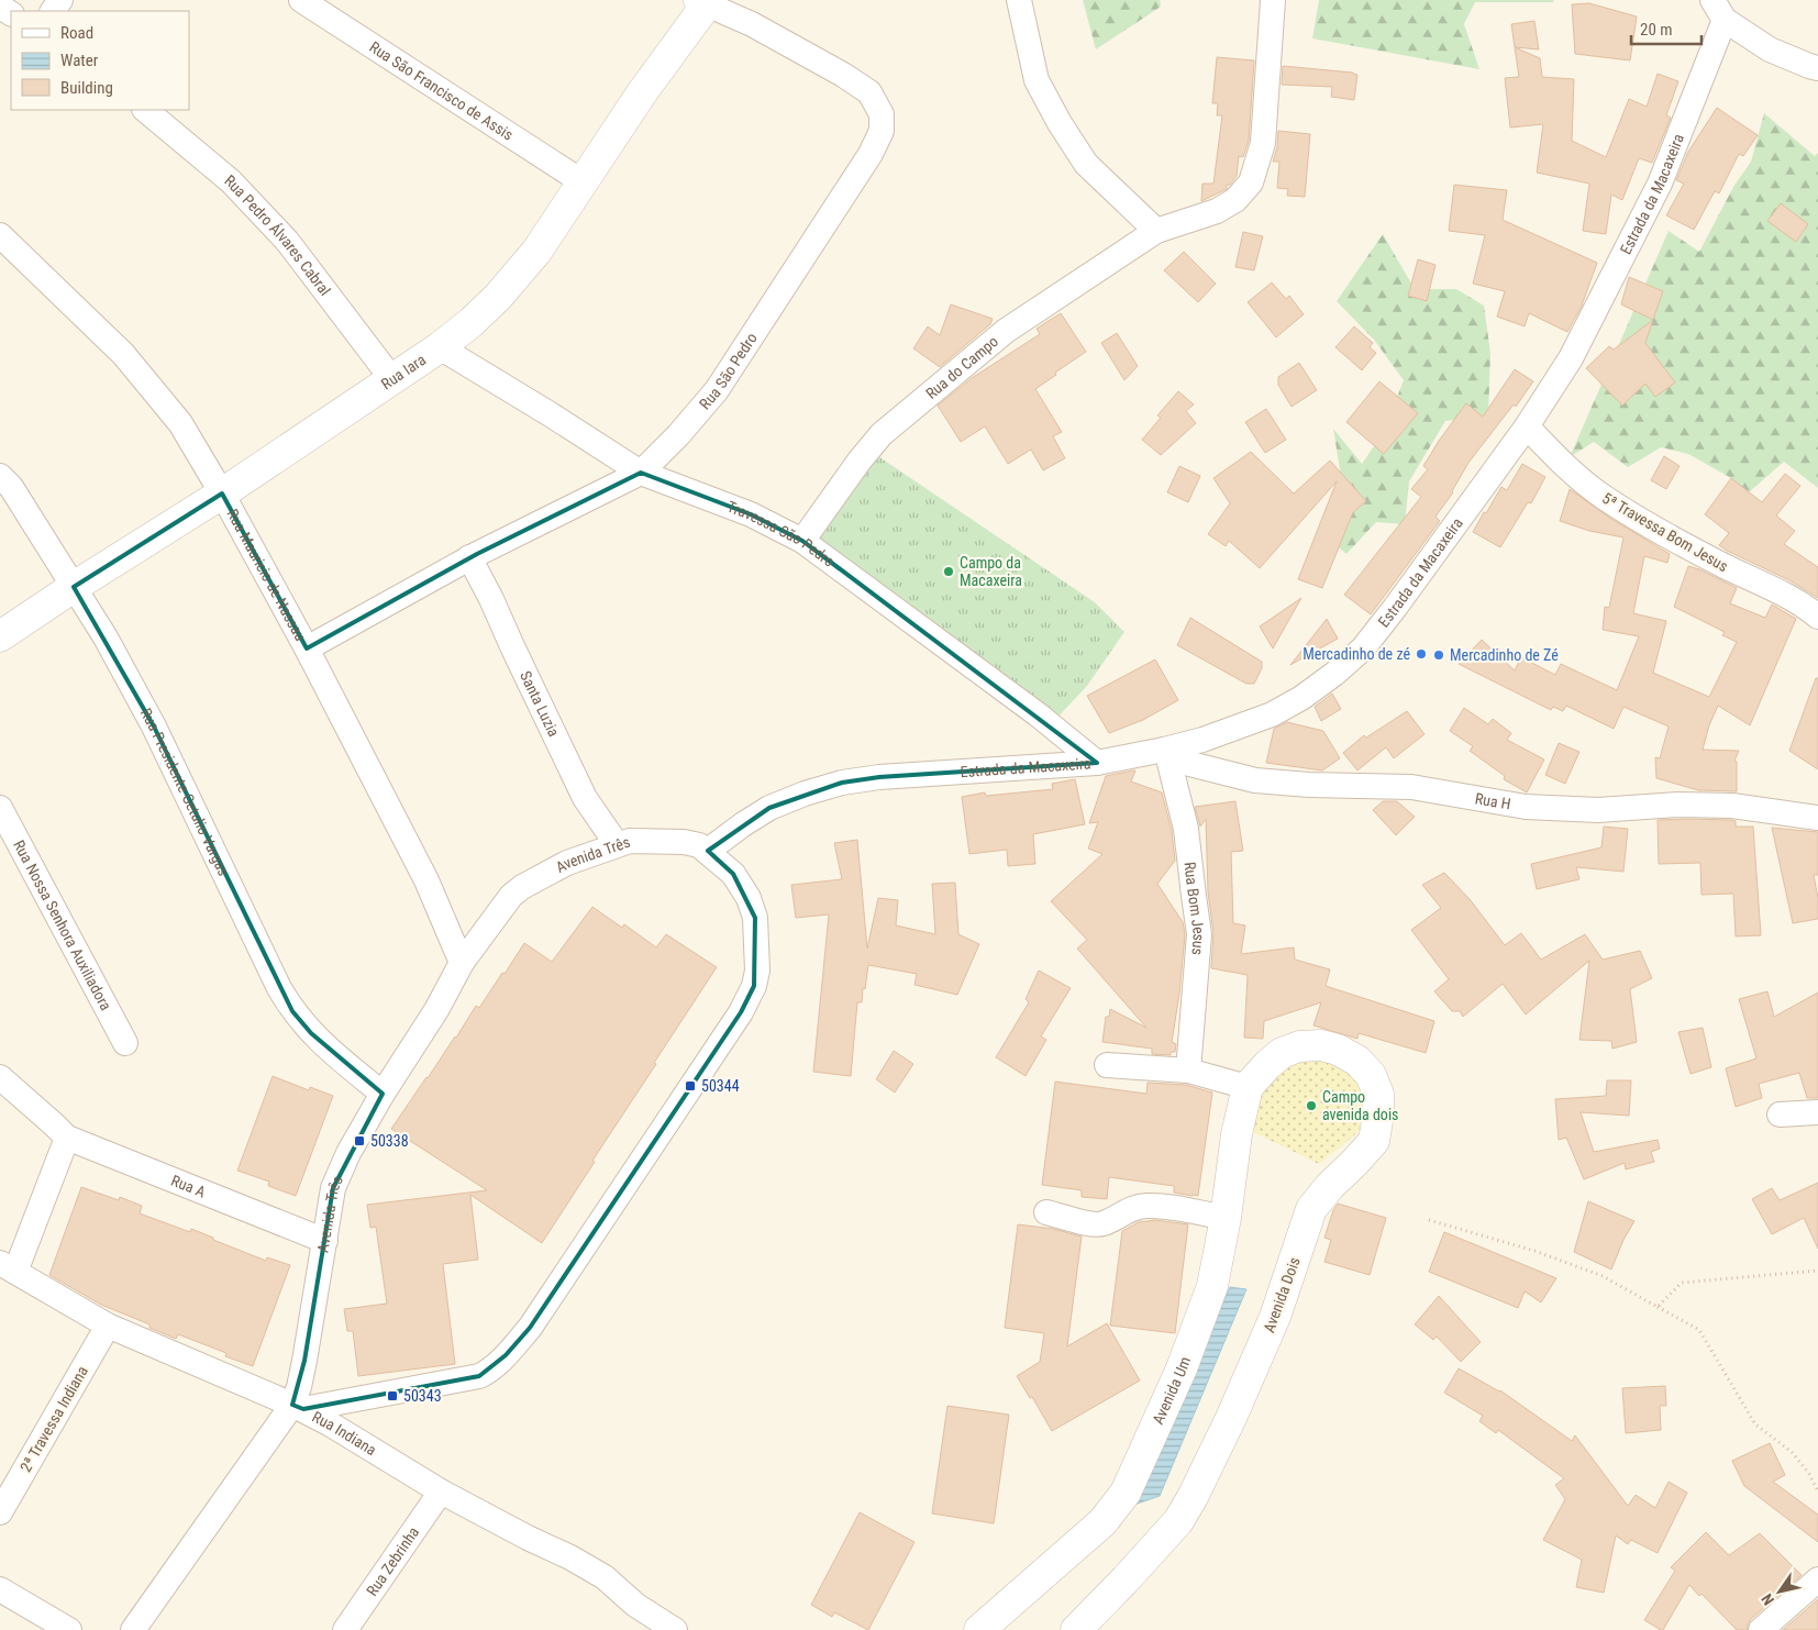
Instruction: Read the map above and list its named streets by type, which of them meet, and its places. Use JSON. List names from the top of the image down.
{
  "streets": {
    "street": [
      "Rua São Francisco de Assis",
      "Estrada da Macaxeira",
      "Rua Pedro Álvares Cabral",
      "Rua do Campo",
      "Rua São Pedro",
      "Rua Iara",
      "5ª Travessa Bom Jesus",
      "Travessa São Pedro",
      "Rua Mauricio de Nassau",
      "Santa Luzia",
      "Rua Presidente Getulio Vargas",
      "Rua H",
      "Avenida Três",
      "Rua Bom Jesus",
      "Rua Nossa Senhora Auxiliadora",
      "Rua A",
      "Avenida Dois",
      "Avenida Um",
      "2ª Travessa Indiana",
      "Rua Indiana",
      "Rua Zebrinha"
    ]
  },
  "crossings": [
    ["Rua São Francisco de Assis", "Rua Iara"],
    ["Estrada da Macaxeira", "5ª Travessa Bom Jesus"],
    ["Estrada da Macaxeira", "Travessa São Pedro"],
    ["Estrada da Macaxeira", "Rua H"],
    ["Estrada da Macaxeira", "Avenida Três"],
    ["Estrada da Macaxeira", "Rua Bom Jesus"],
    ["Rua Pedro Álvares Cabral", "Rua Iara"],
    ["Rua do Campo", "Travessa São Pedro"],
    ["Rua São Pedro", "Rua Iara"],
    ["Rua São Pedro", "Travessa São Pedro"],
    ["Rua São Pedro", "Rua Mauricio de Nassau"],
    ["Rua São Pedro", "Santa Luzia"],
    ["Rua Iara", "Travessa São Pedro"],
    ["Rua Iara", "Rua Mauricio de Nassau"],
    ["Rua Iara", "Rua Presidente Getulio Vargas"],
    ["Rua Mauricio de Nassau", "Avenida Três"],
    ["Santa Luzia", "Avenida Três"],
    ["Rua Presidente Getulio Vargas", "Avenida Três"],
    ["Rua H", "Rua Bom Jesus"],
    ["Avenida Três", "Rua A"],
    ["Avenida Três", "Rua Indiana"],
    ["Avenida Dois", "Avenida Um"],
    ["2ª Travessa Indiana", "Rua Indiana"],
    ["Rua Indiana", "Rua Zebrinha"]
  ],
  "places": {
    "other": [
      "Campo da Macaxeira",
      "Mercadinho de zé",
      "Mercadinho de Zé",
      "Campo avenida dois"
    ],
    "transit": ["50344", "50338", "50343"]
  },
  "legend": ["Road", "Water", "Building"],
  "scale_bar": "20 m",
  "north": "bottom left"
}
